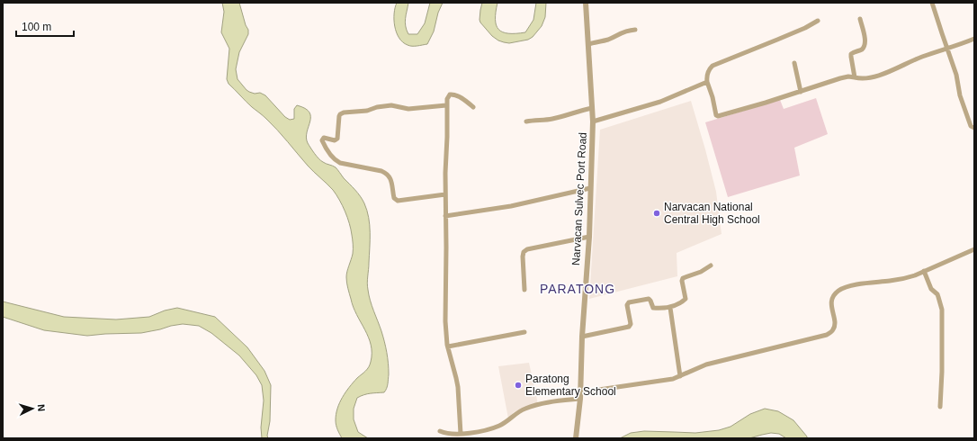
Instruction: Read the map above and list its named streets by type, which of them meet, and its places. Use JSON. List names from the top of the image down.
{
  "streets": {
    "street": ["Narvacan Sulvec Port Road"]
  },
  "districts": ["PARATONG"],
  "places": ["Narvacan National Central High School", "Paratong Elementary School"],
  "scale_bar": "100 m",
  "north": "right"
}
